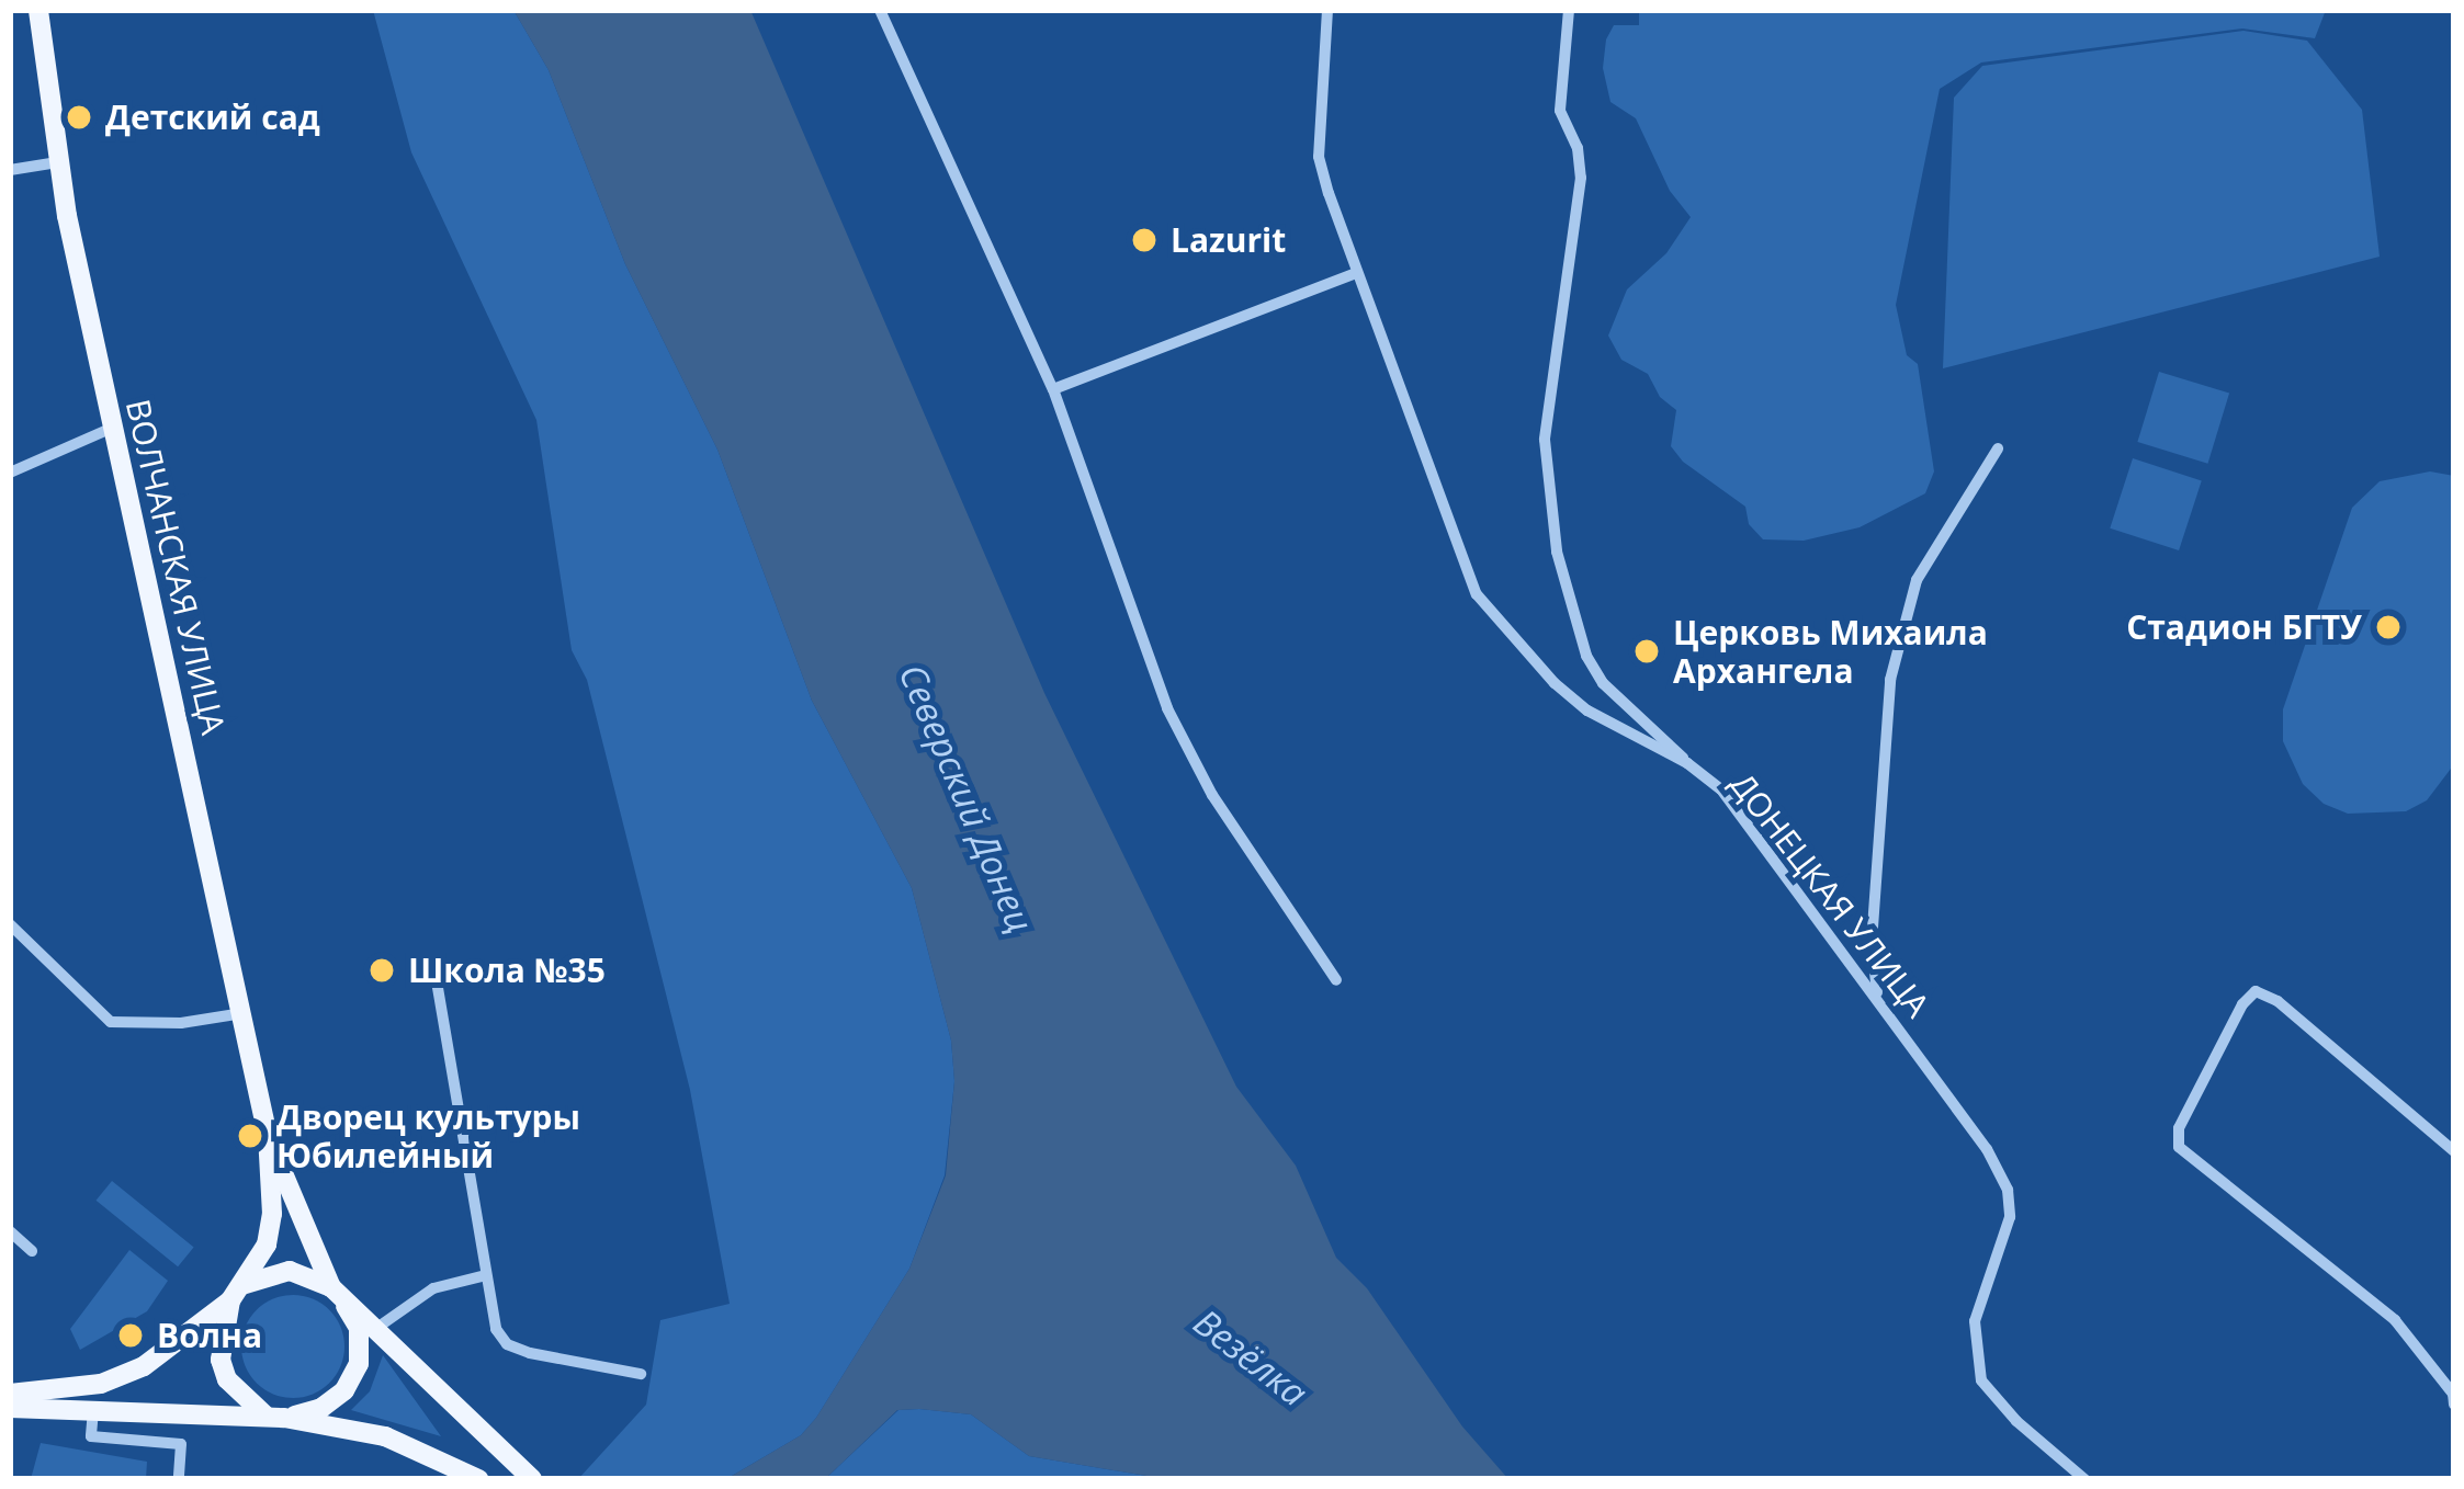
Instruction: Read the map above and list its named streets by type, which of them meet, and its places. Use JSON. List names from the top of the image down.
{
  "streets": {
    "main road": ["ВОЛЧАНСКАЯ УЛИЦА"],
    "street": ["ДОНЕЦКАЯ УЛИЦА"]
  },
  "water": ["Северский Донец", "Везёлка"],
  "places": [
    "Детский сад",
    "Lazurit",
    "Стадион БГТУ",
    "Церковь Михаила Архангела",
    "Школа №35",
    "Дворец культуры Юбилейный",
    "Волна"
  ]
}
